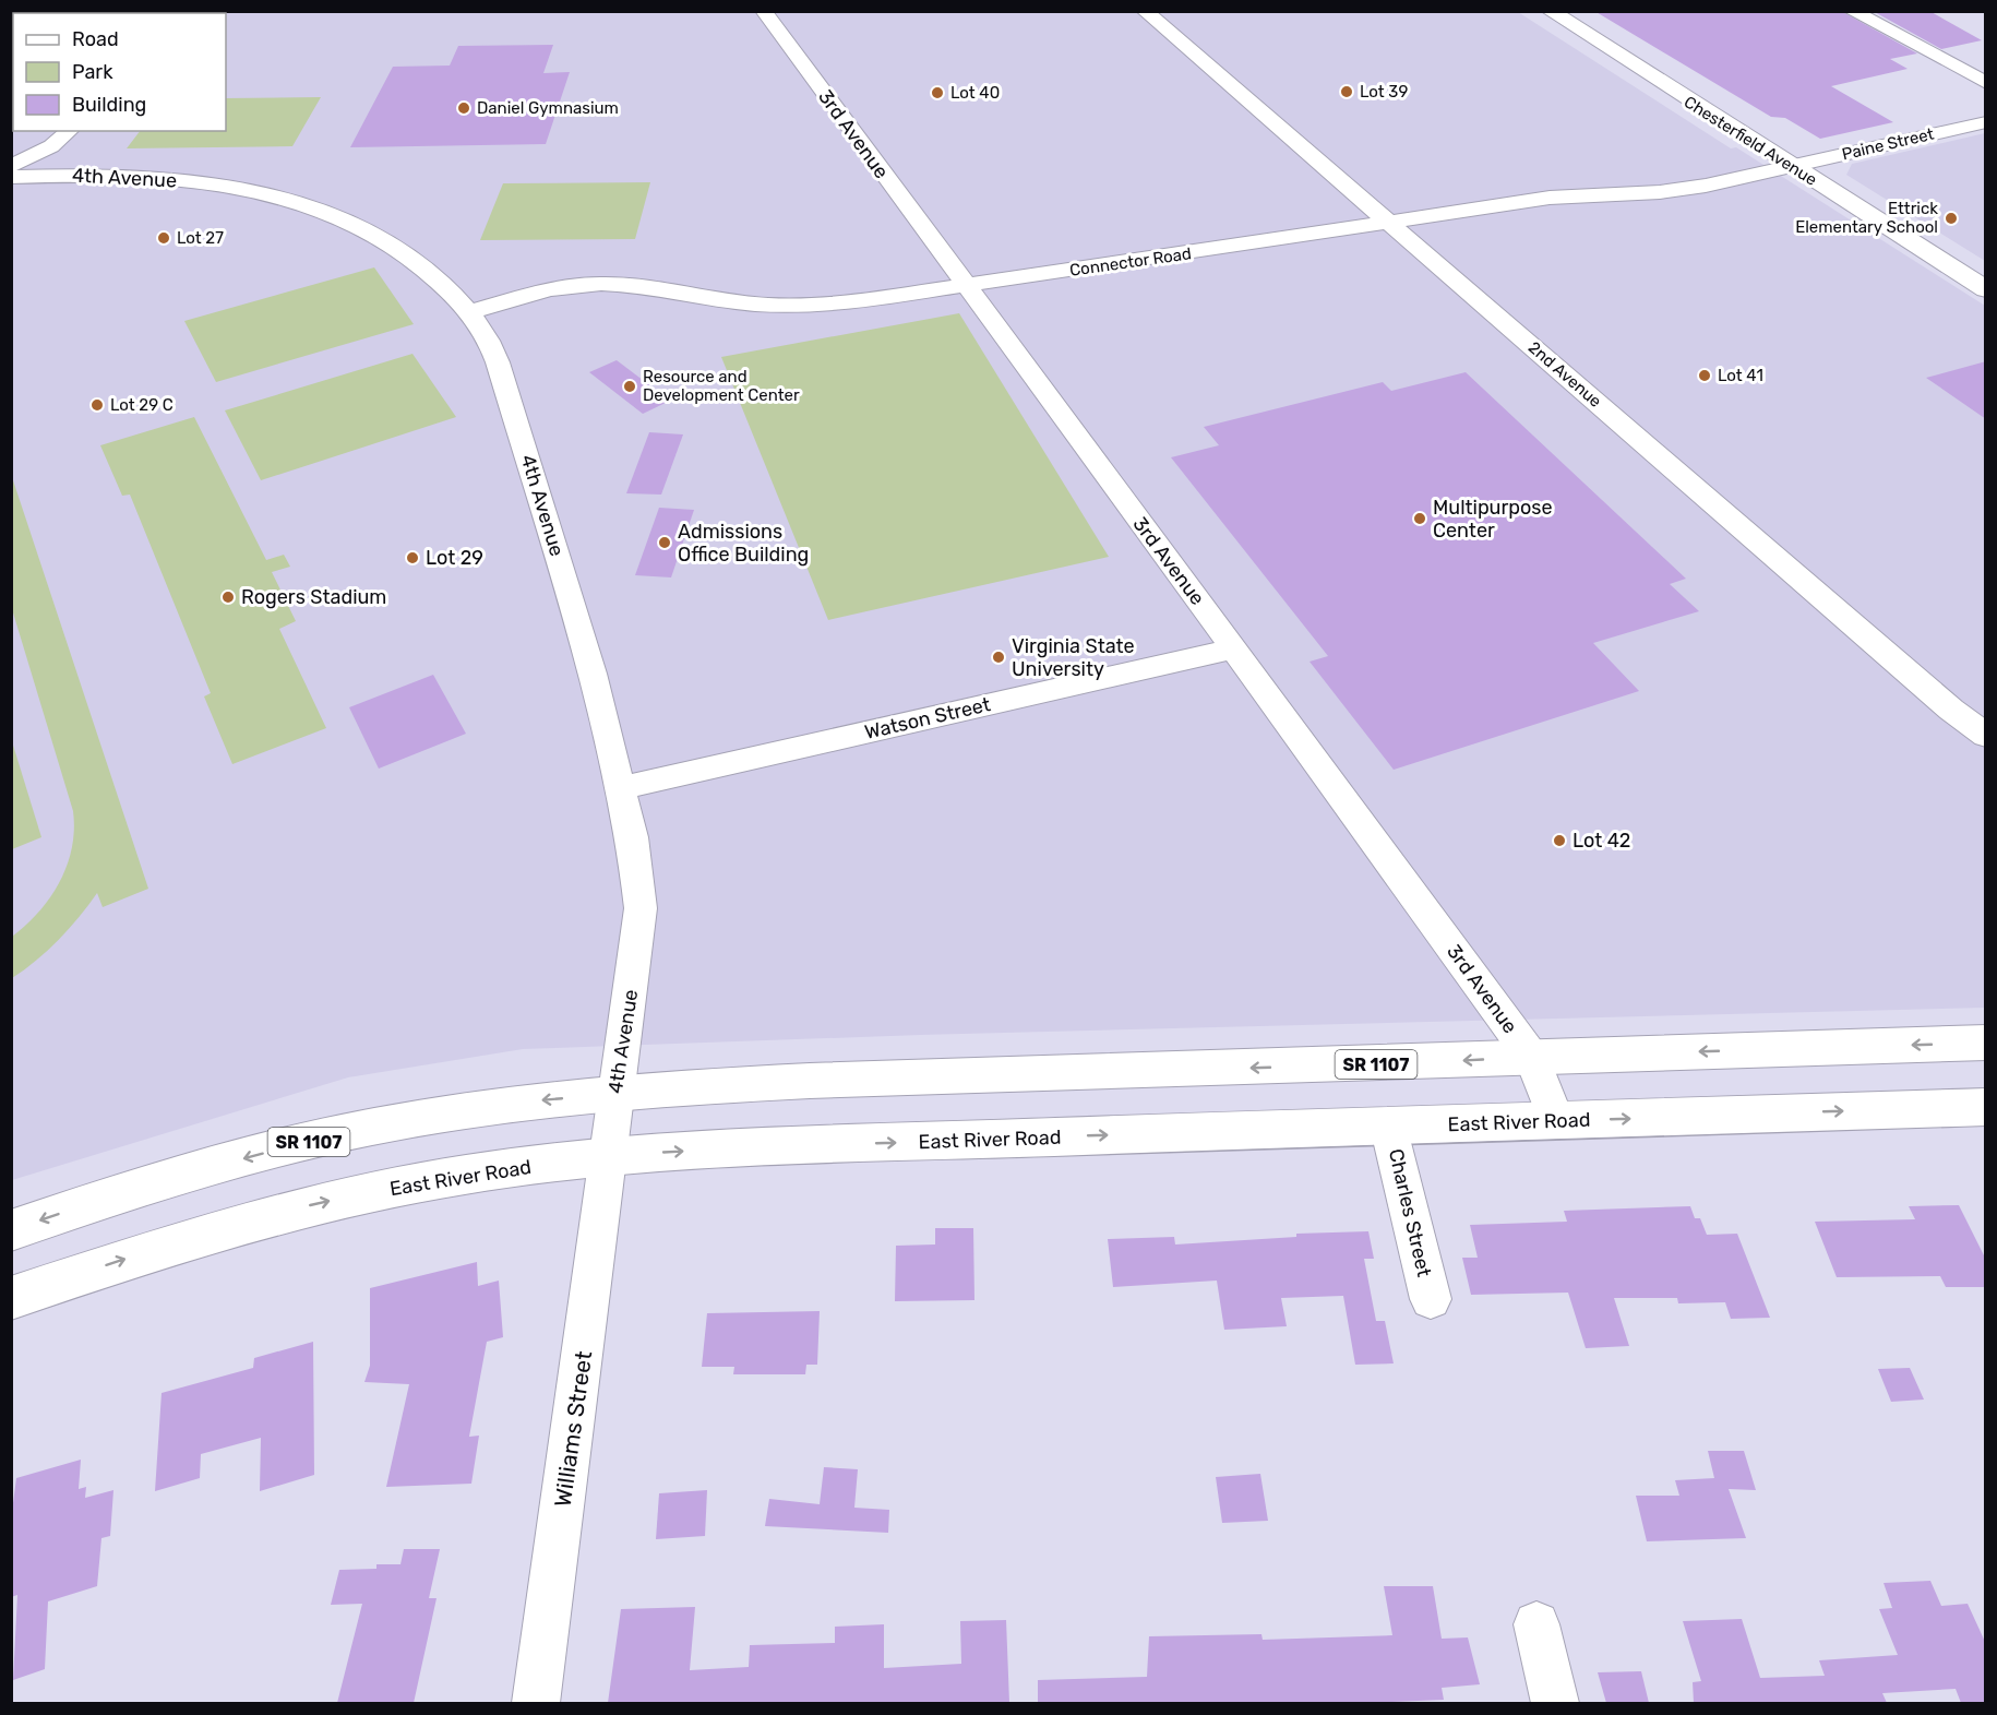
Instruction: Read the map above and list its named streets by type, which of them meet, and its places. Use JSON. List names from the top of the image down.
{
  "streets": {
    "main road": ["Chesterfield Avenue", "SR 1107", "East River Road"],
    "street": [
      "3rd Avenue",
      "Paine Street",
      "4th Avenue",
      "Connector Road",
      "2nd Avenue",
      "Watson Street",
      "Charles Street",
      "Williams Street"
    ]
  },
  "crossings": [
    ["3rd Avenue", "Connector Road"],
    ["3rd Avenue", "Watson Street"],
    ["3rd Avenue", "SR 1107"],
    ["3rd Avenue", "East River Road"],
    ["Chesterfield Avenue", "Paine Street"],
    ["Chesterfield Avenue", "Connector Road"],
    ["Paine Street", "Connector Road"],
    ["4th Avenue", "Connector Road"],
    ["4th Avenue", "Watson Street"],
    ["4th Avenue", "SR 1107"],
    ["4th Avenue", "East River Road"],
    ["4th Avenue", "Williams Street"],
    ["Connector Road", "2nd Avenue"],
    ["East River Road", "Charles Street"],
    ["East River Road", "Williams Street"]
  ],
  "places": [
    "Lot 39",
    "Lot 40",
    "Daniel Gymnasium",
    "Ettrick Elementary School",
    "Lot 27",
    "Lot 41",
    "Resource and Development Center",
    "Lot 29 C",
    "Multipurpose Center",
    "Admissions Office Building",
    "Lot 29",
    "Rogers Stadium",
    "Virginia State University",
    "Lot 42"
  ],
  "legend": ["Road", "Park", "Building"]
}
